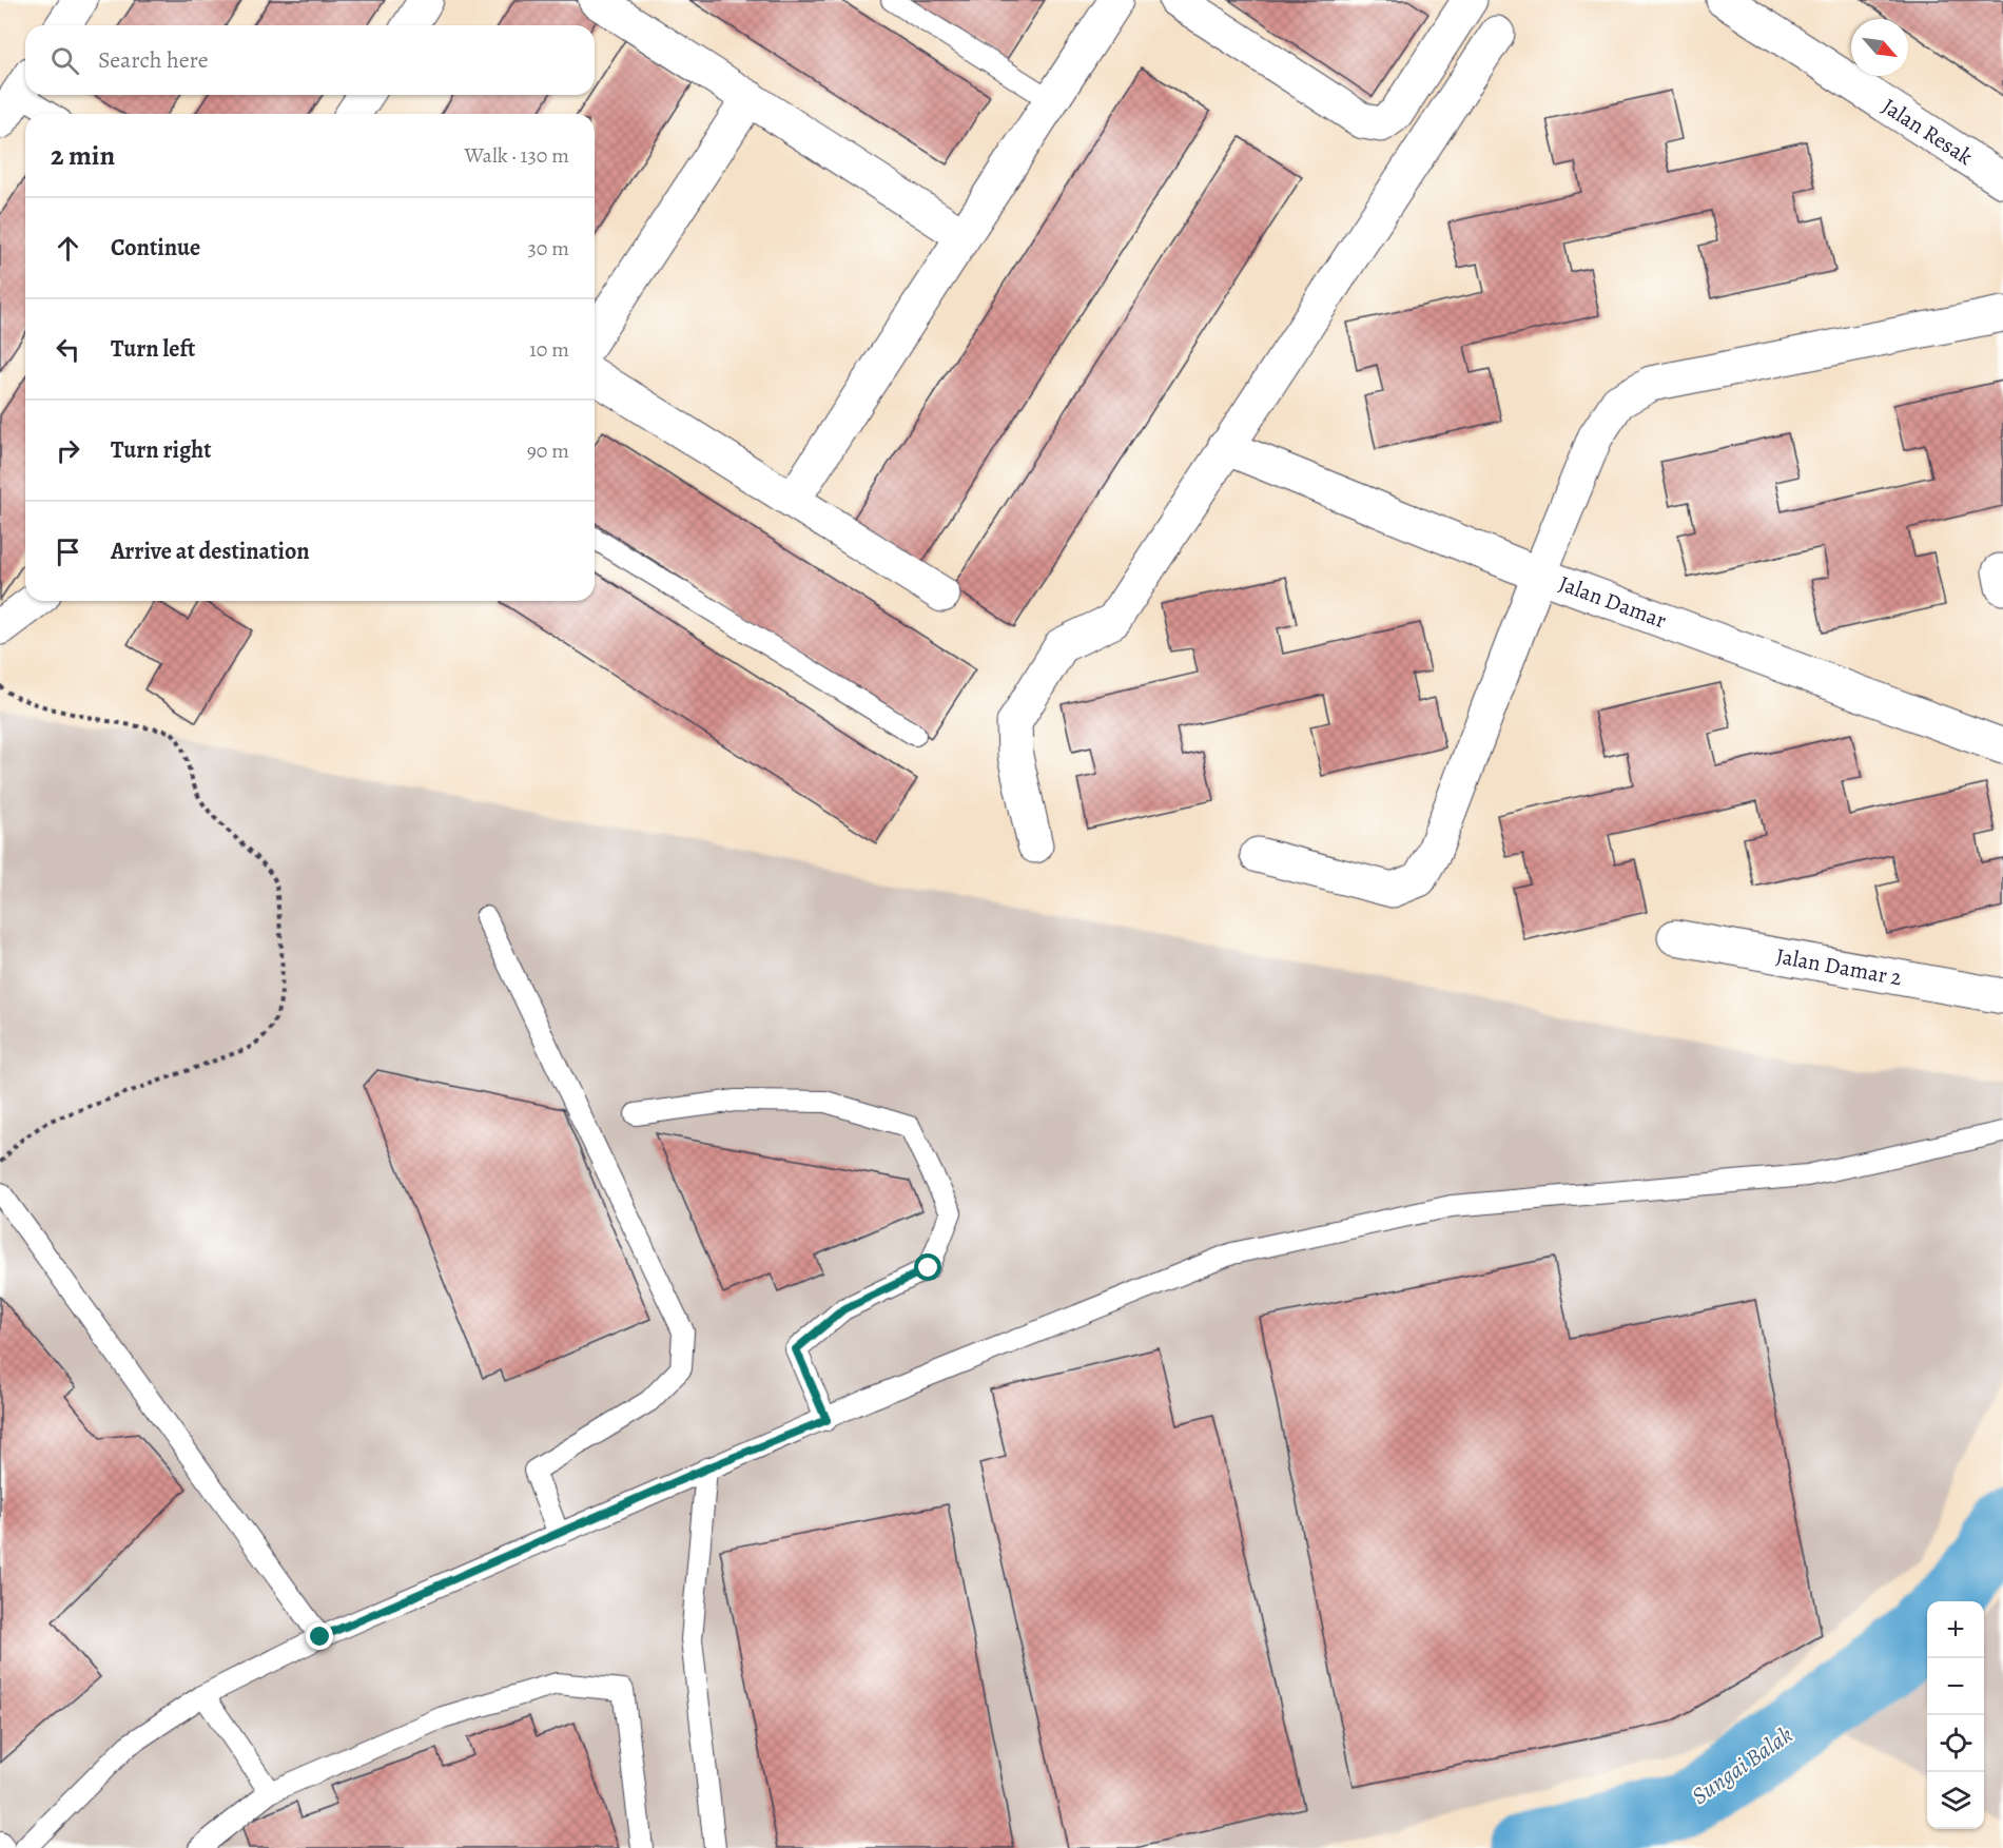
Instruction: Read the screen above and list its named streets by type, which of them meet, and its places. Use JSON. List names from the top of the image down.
{
  "streets": {
    "street": ["Jalan Resak", "Jalan Damar", "Jalan Damar 2"]
  },
  "water": ["Sungai Balak"],
  "north": "bottom right",
  "page": {
    "search": "Search here",
    "heading": ["2 min", "Walk · 130 m"],
    "list": [
      ["Continue", "30 m"],
      ["Turn left", "10 m"],
      ["Turn right", "90 m"],
      "Arrive at destination"
    ],
    "map_buttons": ["+", "−"]
  }
}
